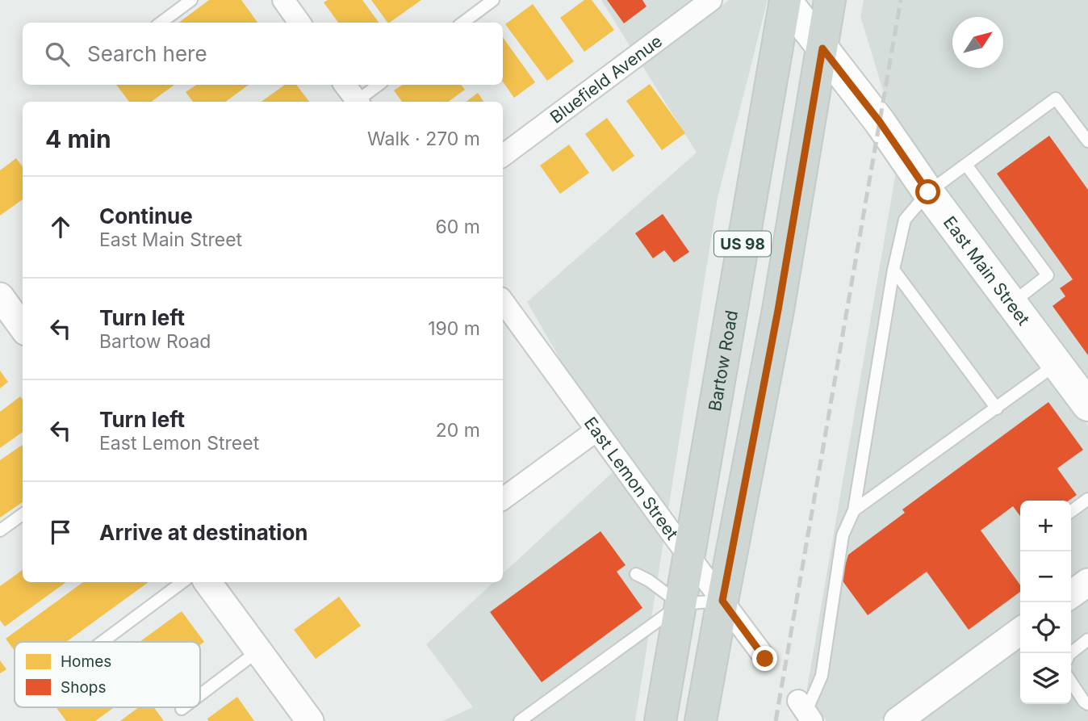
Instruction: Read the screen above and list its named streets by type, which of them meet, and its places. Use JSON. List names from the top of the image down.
{
  "streets": {
    "main road": ["US 98", "East Main Street", "Bartow Road"],
    "street": ["Bluefield Avenue", "East Lemon Street"]
  },
  "crossings": [
    ["US 98", "East Main Street"],
    ["US 98", "East Lemon Street"],
    ["East Main Street", "Bartow Road"],
    ["Bartow Road", "East Lemon Street"]
  ],
  "legend": ["Homes", "Shops"],
  "north": "top right",
  "page": {
    "search": "Search here",
    "heading": ["4 min", "Walk · 270 m"],
    "list": [
      ["Continue", "East Main Street", "60 m"],
      ["Turn left", "Bartow Road", "190 m"],
      ["Turn left", "East Lemon Street", "20 m"],
      "Arrive at destination"
    ],
    "map_buttons": ["+", "−"]
  }
}
